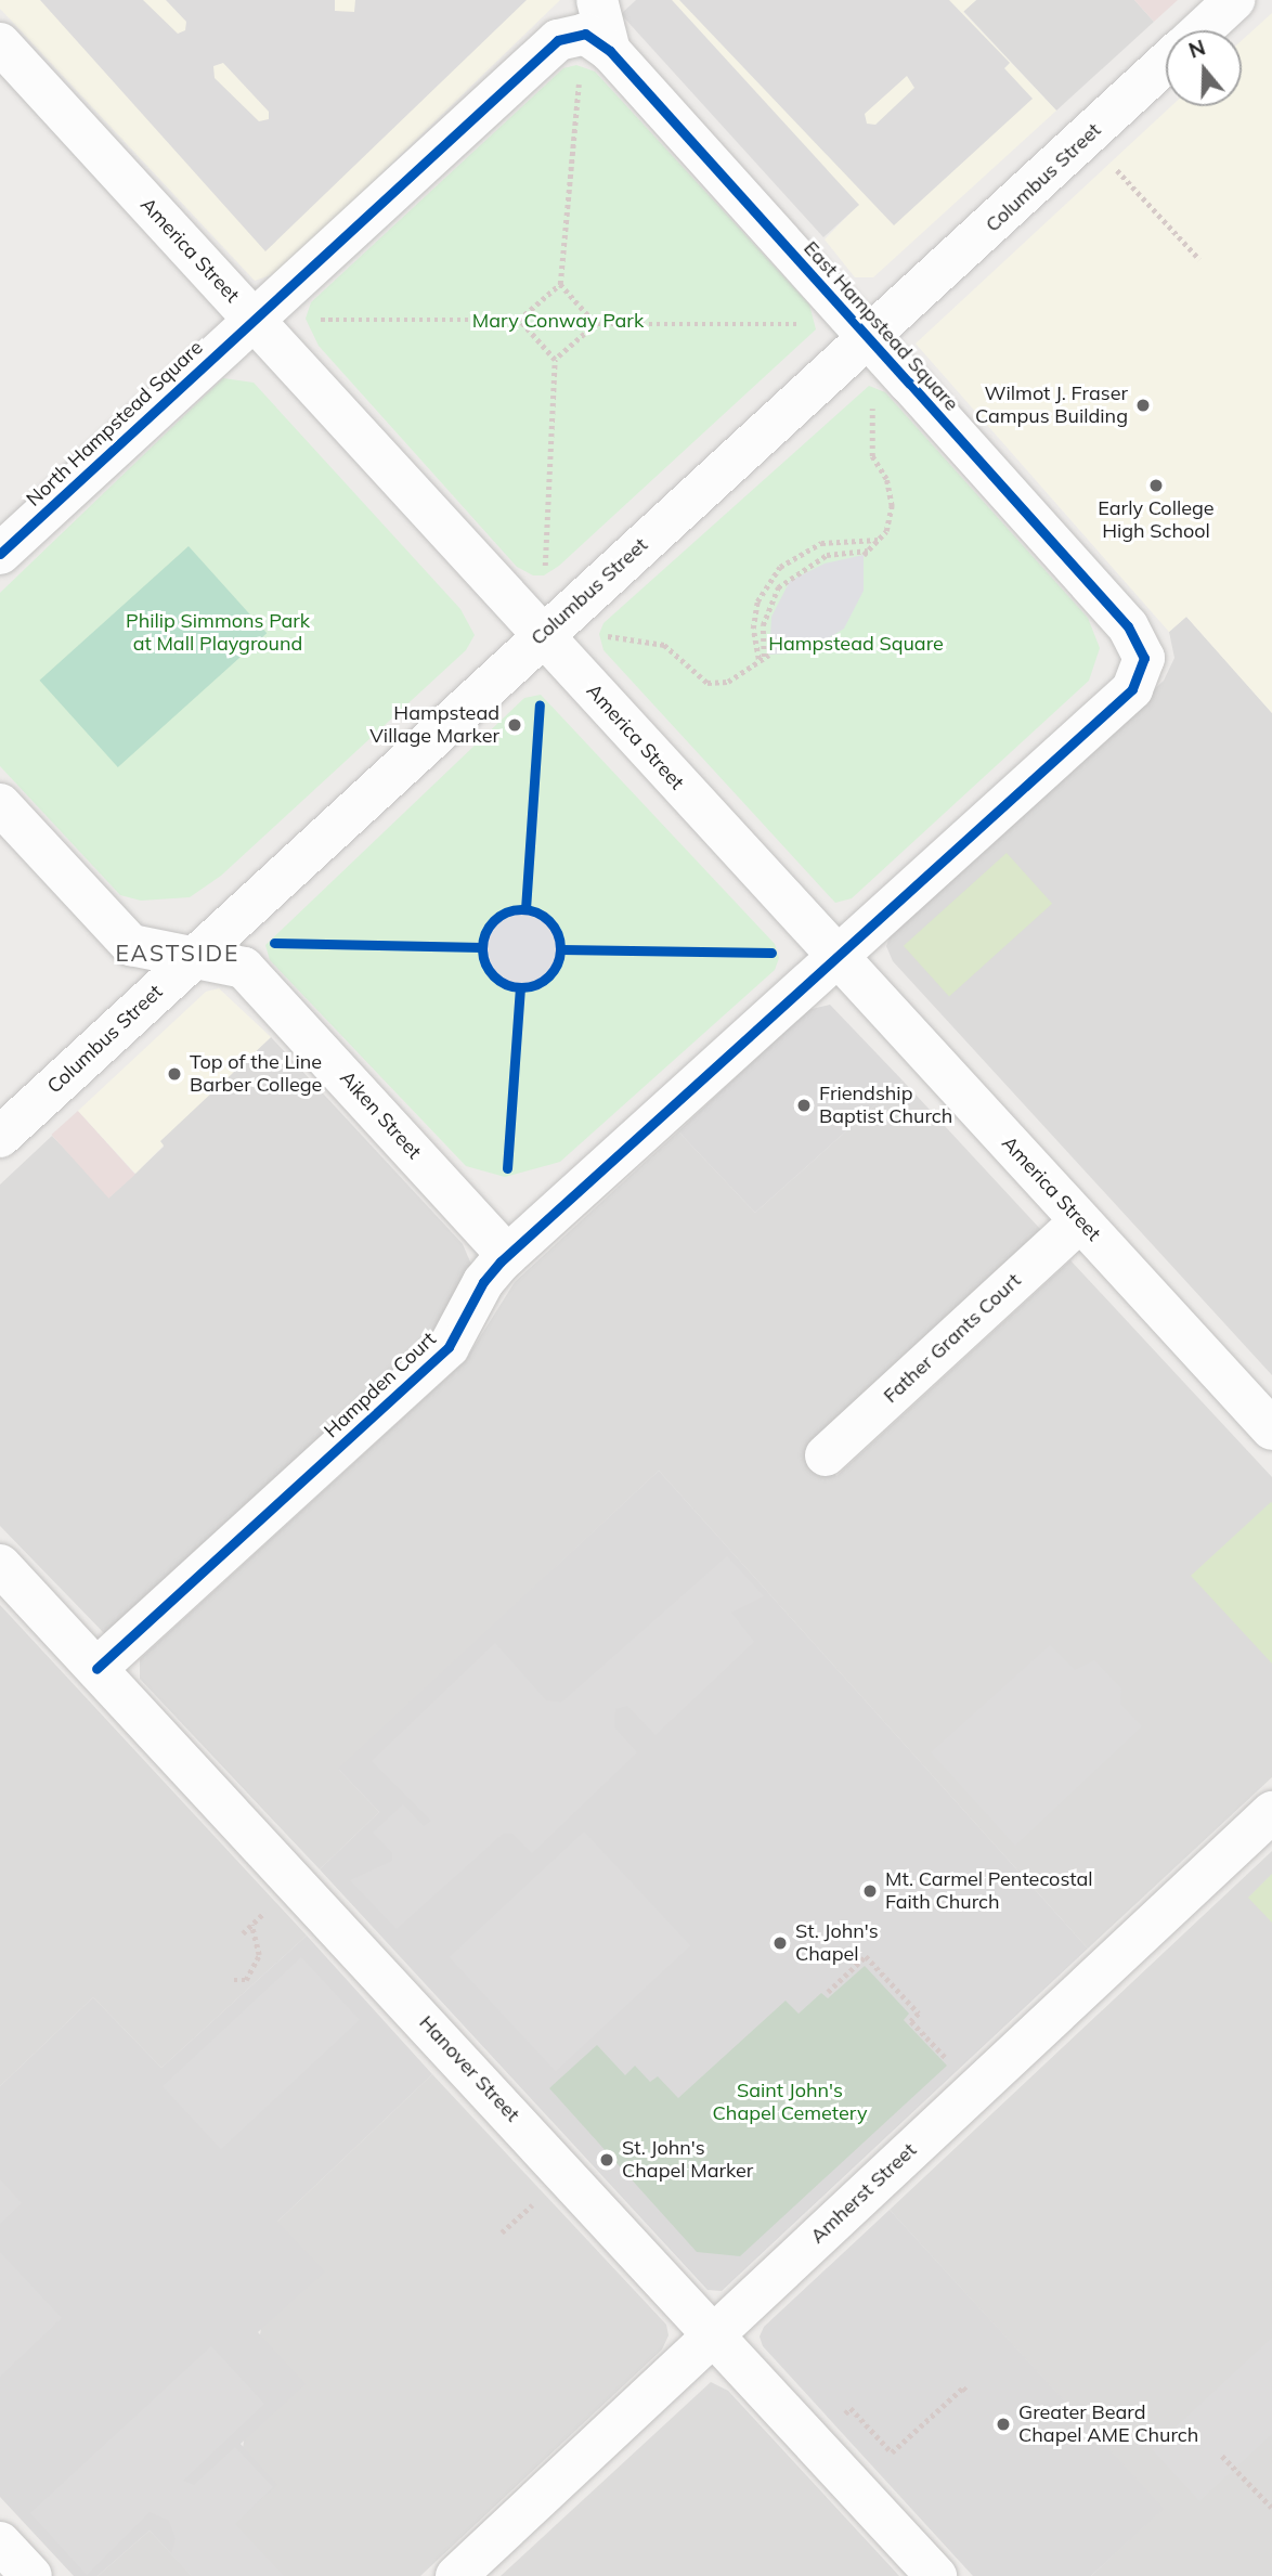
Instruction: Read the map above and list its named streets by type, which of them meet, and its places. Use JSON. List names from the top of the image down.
{
  "streets": {
    "street": [
      "Columbus Street",
      "America Street",
      "East Hampstead Square",
      "North Hampstead Square",
      "Aiken Street",
      "Father Grants Court",
      "Hampden Court",
      "Hanover Street",
      "Amherst Street"
    ]
  },
  "crossings": [
    ["Columbus Street", "America Street"],
    ["Columbus Street", "East Hampstead Square"],
    ["Columbus Street", "Aiken Street"],
    ["America Street", "East Hampstead Square"],
    ["America Street", "North Hampstead Square"],
    ["America Street", "Father Grants Court"],
    ["America Street", "Hampden Court"],
    ["East Hampstead Square", "North Hampstead Square"],
    ["East Hampstead Square", "Hampden Court"],
    ["Aiken Street", "Hampden Court"],
    ["Hampden Court", "Hanover Street"],
    ["Hanover Street", "Amherst Street"]
  ],
  "districts": ["EASTSIDE"],
  "parks": [
    "Mary Conway Park",
    "Philip Simmons Park at Mall Playground",
    "Hampstead Square",
    "Saint John's Chapel Cemetery"
  ],
  "places": [
    "Wilmot J. Fraser Campus Building",
    "Early College High School",
    "Hampstead Village Marker",
    "Top of the Line Barber College",
    "Friendship Baptist Church",
    "Mt. Carmel Pentecostal Faith Church",
    "St. John's Chapel",
    "St. John's Chapel Marker",
    "Greater Beard Chapel AME Church"
  ],
  "north": "top"
}
